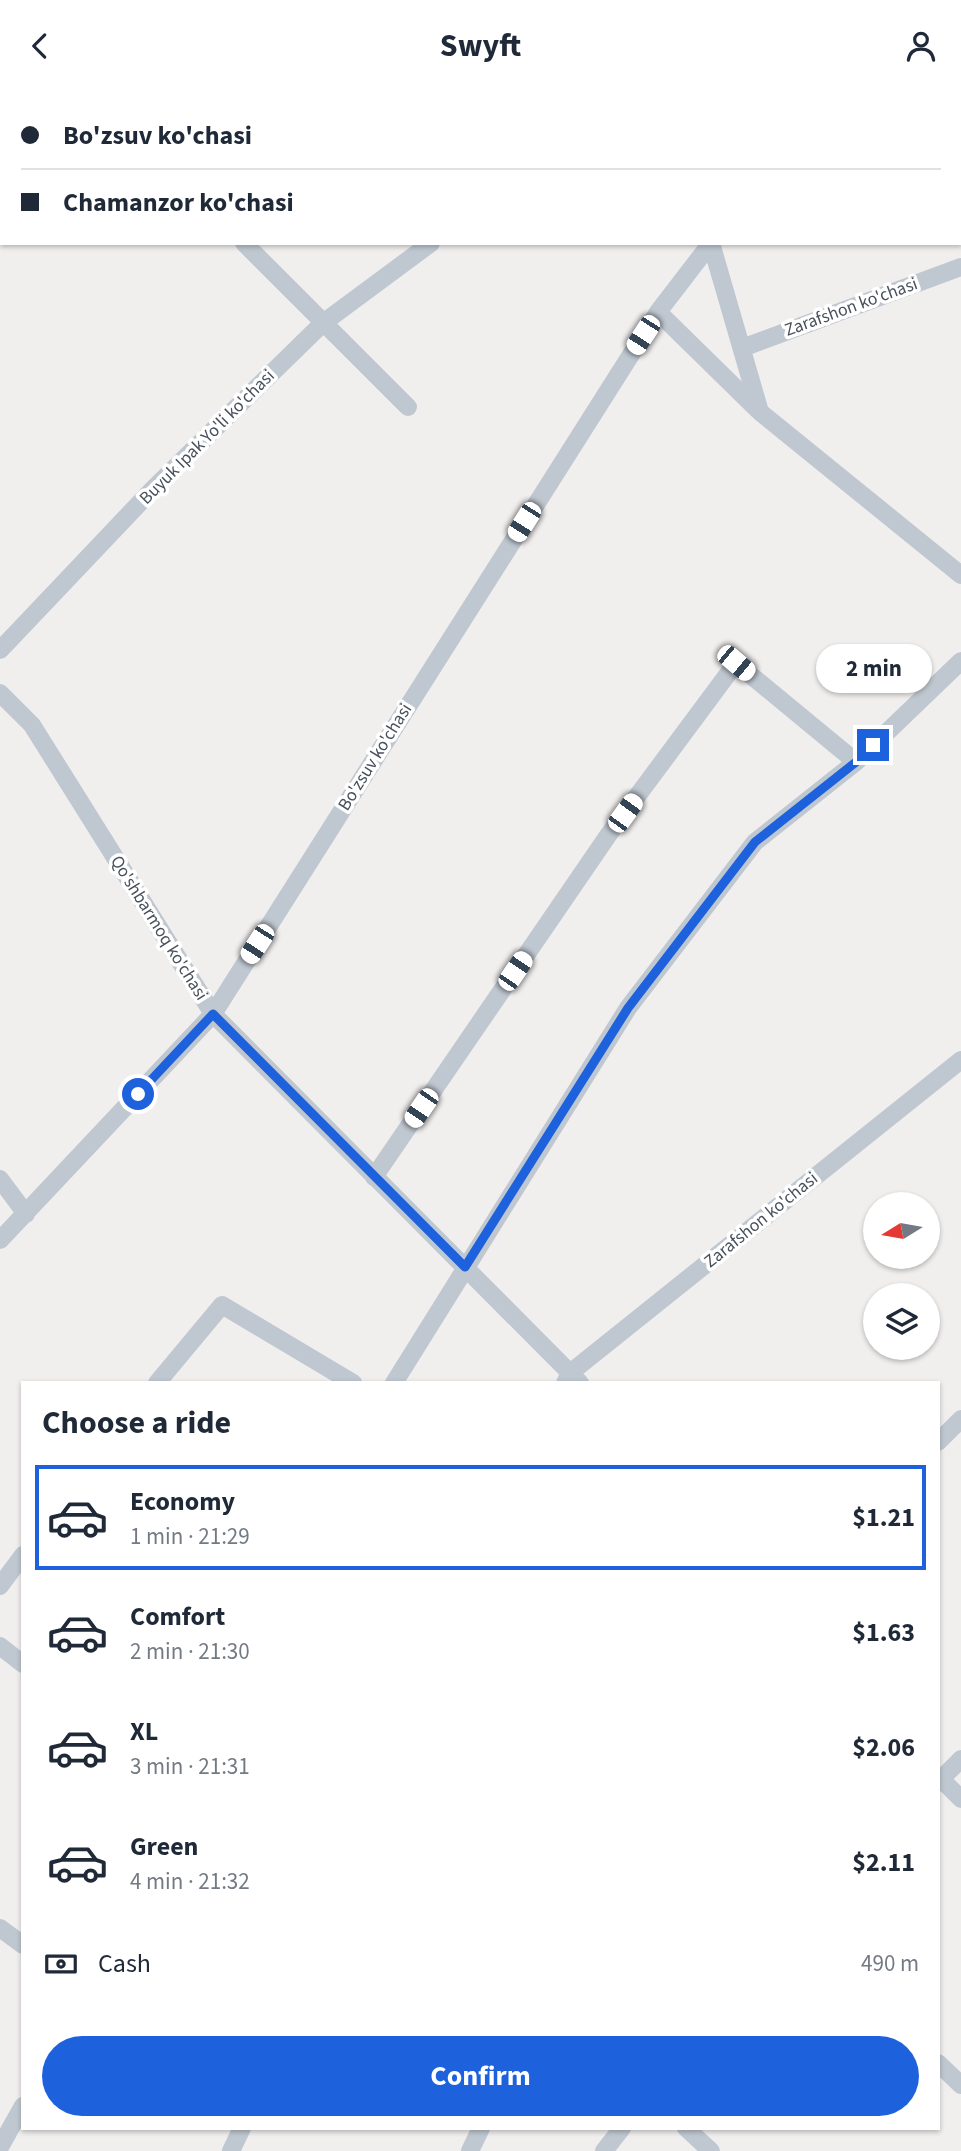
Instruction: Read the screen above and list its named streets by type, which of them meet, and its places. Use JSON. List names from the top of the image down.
{
  "streets": {
    "street": [
      "Zarafshon ko'chasi",
      "Buyuk Ipak Yo'li ko'chasi",
      "Bo'zsuv ko'chasi",
      "Qo'shbarmoq ko'chasi"
    ]
  },
  "crossings": [
    ["Zarafshon ko'chasi", "Qo'shbarmoq ko'chasi"],
    ["Bo'zsuv ko'chasi", "Qo'shbarmoq ko'chasi"]
  ],
  "north": "left",
  "page": {
    "header": "Swyft",
    "banner": ["Bo'zsuv ko'chasi", "Chamanzor ko'chasi"],
    "bubble": "2 min",
    "heading": "Choose a ride",
    "list": [
      {
        "name": "Economy",
        "note": "1 min · 21:29",
        "value": "$1.21"
      },
      {
        "name": "Comfort",
        "note": "2 min · 21:30",
        "value": "$1.63"
      },
      {
        "name": "XL",
        "note": "3 min · 21:31",
        "value": "$2.06"
      },
      {
        "name": "Green",
        "note": "4 min · 21:32",
        "value": "$2.11"
      }
    ],
    "pay": ["Cash", "490 m"],
    "buttons": "Confirm"
  }
}
